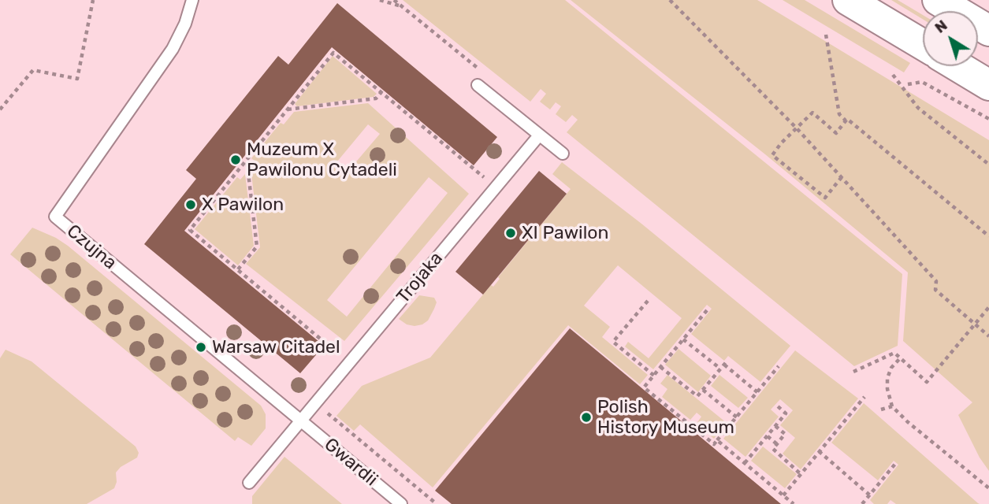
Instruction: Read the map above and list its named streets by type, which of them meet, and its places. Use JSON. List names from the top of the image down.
{
  "streets": {
    "lane": ["Czujna", "Trojaka", "Gwardii"]
  },
  "crossings": [
    ["Czujna", "Trojaka"],
    ["Czujna", "Gwardii"],
    ["Trojaka", "Gwardii"]
  ],
  "places": [
    "Muzeum X Pawilonu Cytadeli",
    "X Pawilon",
    "XI Pawilon",
    "Warsaw Citadel",
    "Polish History Museum"
  ],
  "north": "top left"
}
